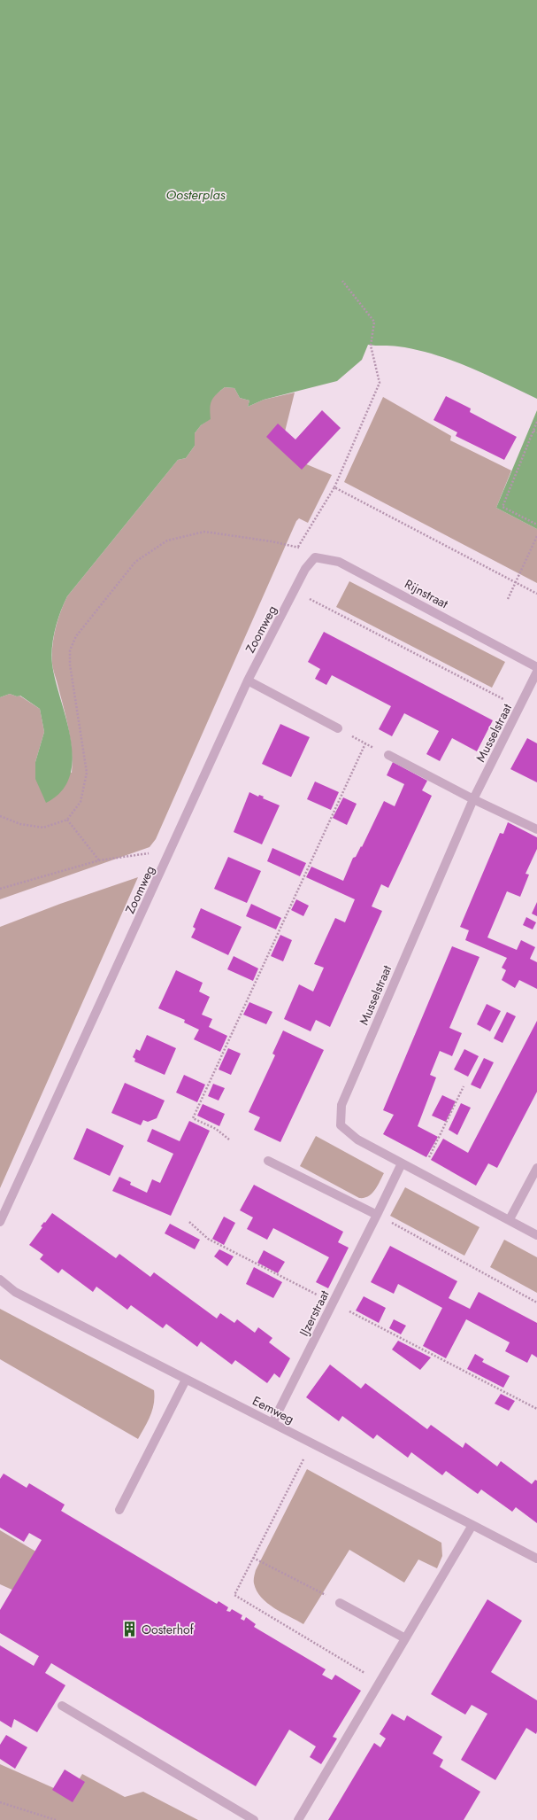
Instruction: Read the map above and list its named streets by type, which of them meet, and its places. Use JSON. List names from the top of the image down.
{
  "streets": {
    "street": [
      "Rijnstraat",
      "Zoomweg",
      "Musselstraat",
      "IJzerstraat",
      "Eemweg"
    ]
  },
  "crossings": [
    ["Rijnstraat", "Zoomweg"],
    ["Musselstraat", "IJzerstraat"],
    ["IJzerstraat", "Eemweg"]
  ],
  "water": ["Oosterplas"],
  "places": {
    "building": ["Oosterhof"]
  }
}
